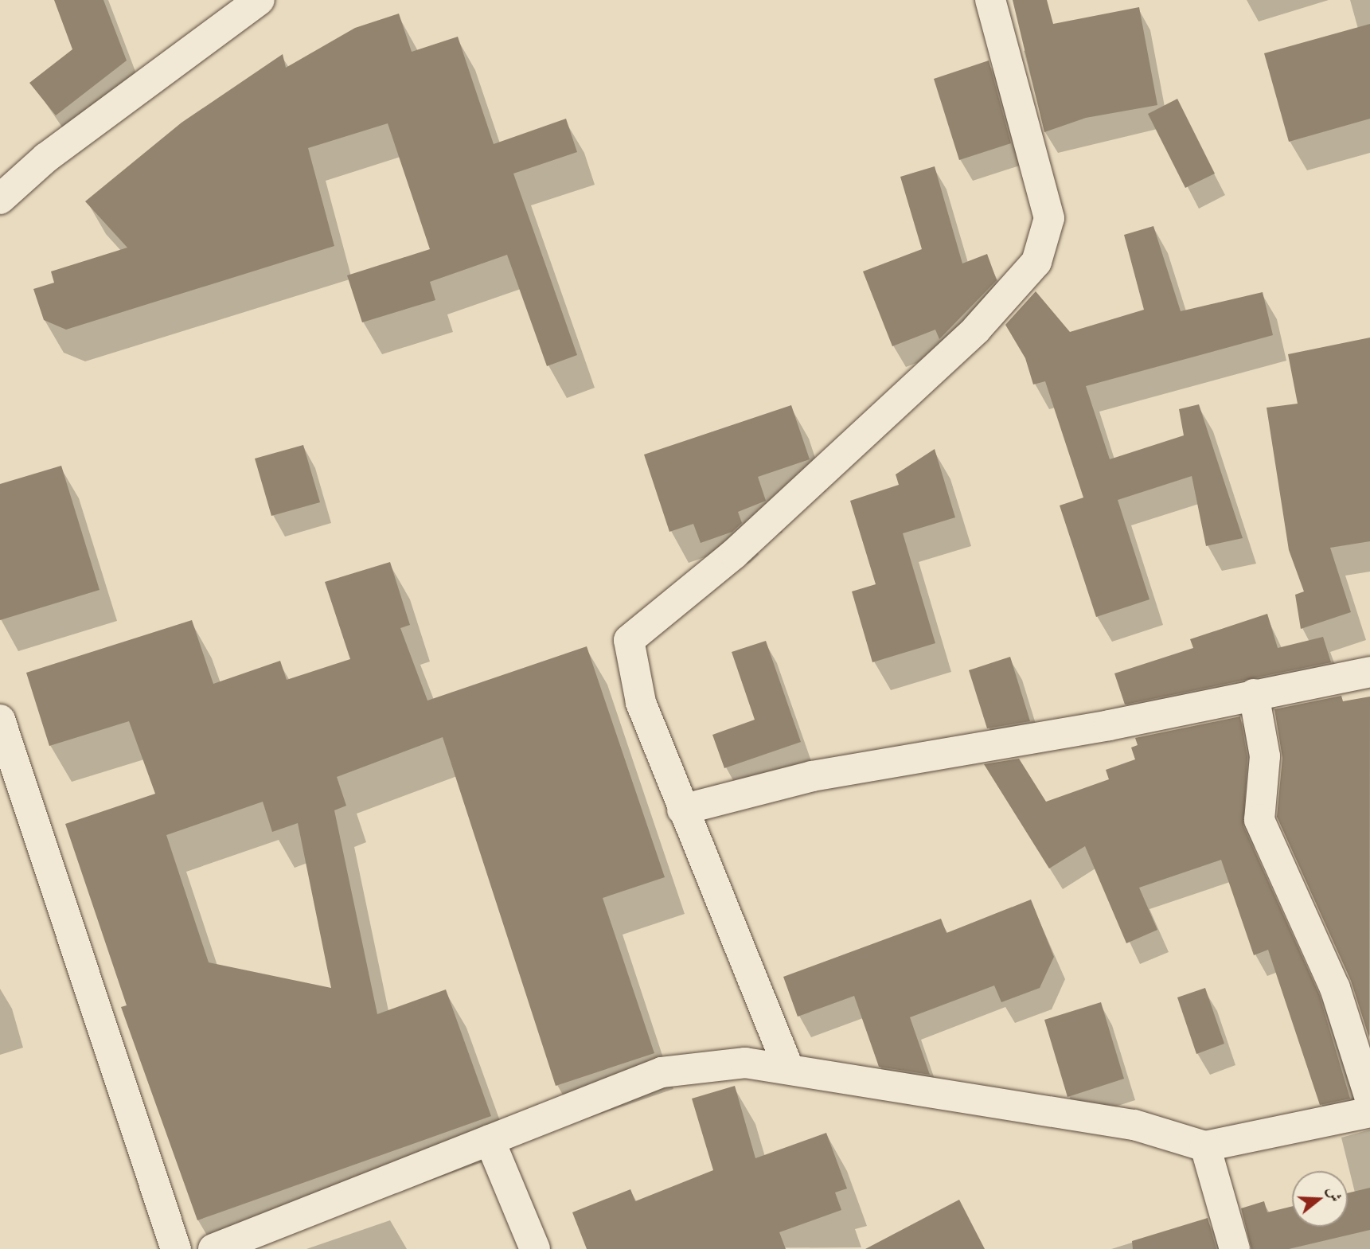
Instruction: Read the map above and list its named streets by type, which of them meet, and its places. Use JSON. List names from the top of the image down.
{
  "north": "right"
}
